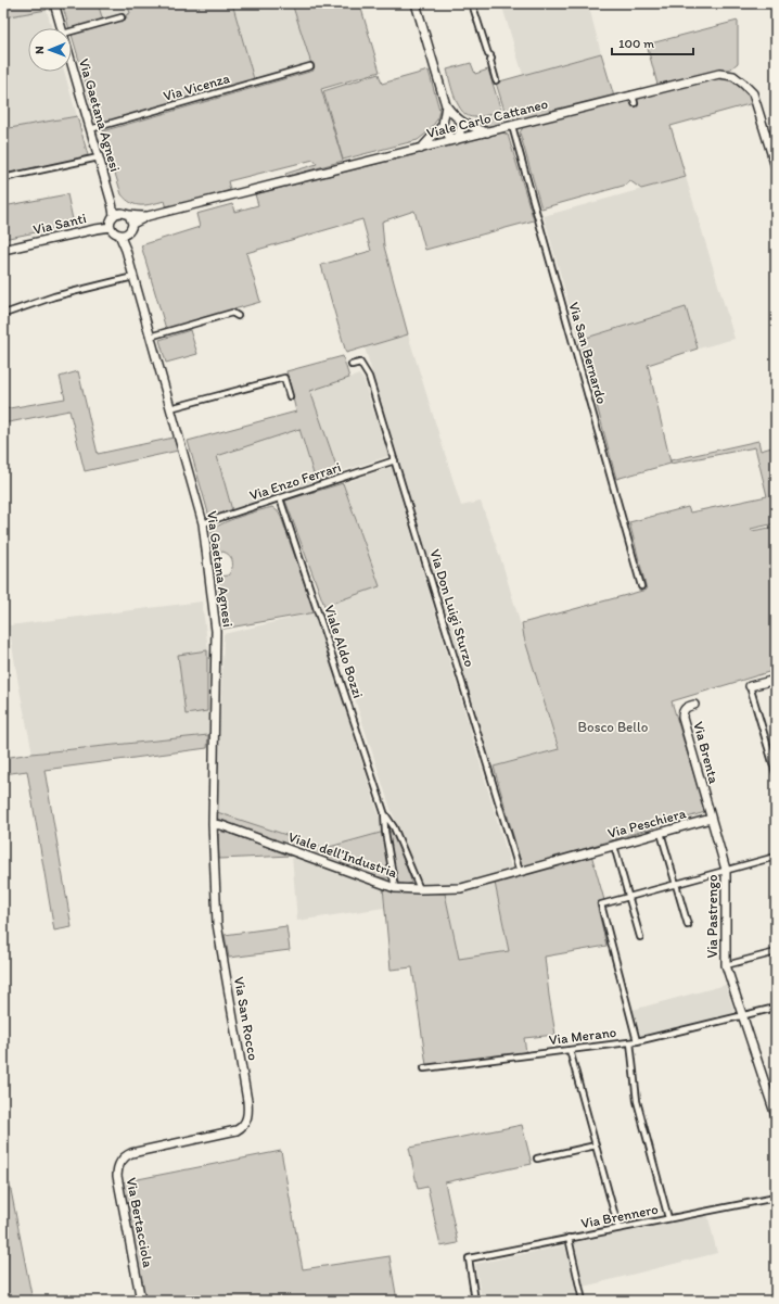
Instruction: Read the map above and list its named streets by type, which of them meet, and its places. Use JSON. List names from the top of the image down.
{
  "streets": {
    "street": [
      "Via Vicenza",
      "Via Gaetana Agnesi",
      "Viale Carlo Cattaneo",
      "Via Santi",
      "Via San Bernardo",
      "Via Enzo Ferrari",
      "Via Don Luigi Sturzo",
      "Viale Aldo Bozzi",
      "Via Brenta",
      "Via Peschiera",
      "Viale dell'Industria",
      "Via Pastrengo",
      "Via San Rocco",
      "Via Merano",
      "Via Brennero",
      "Via Bertacciola"
    ]
  },
  "crossings": [
    ["Via Vicenza", "Via Gaetana Agnesi"],
    ["Via Gaetana Agnesi", "Viale Carlo Cattaneo"],
    ["Via Gaetana Agnesi", "Via Santi"],
    ["Via Gaetana Agnesi", "Via Enzo Ferrari"],
    ["Via Gaetana Agnesi", "Viale dell'Industria"],
    ["Via Gaetana Agnesi", "Via San Rocco"],
    ["Viale Carlo Cattaneo", "Via Santi"],
    ["Viale Carlo Cattaneo", "Via San Bernardo"],
    ["Via Enzo Ferrari", "Via Don Luigi Sturzo"],
    ["Via Enzo Ferrari", "Viale Aldo Bozzi"],
    ["Via Don Luigi Sturzo", "Via Peschiera"],
    ["Via Don Luigi Sturzo", "Viale dell'Industria"],
    ["Viale Aldo Bozzi", "Viale dell'Industria"],
    ["Via Brenta", "Via Peschiera"],
    ["Via Brenta", "Via Pastrengo"],
    ["Via Peschiera", "Viale dell'Industria"],
    ["Via Peschiera", "Via Pastrengo"],
    ["Viale dell'Industria", "Via San Rocco"],
    ["Via Pastrengo", "Via Merano"],
    ["Via San Rocco", "Via Bertacciola"]
  ],
  "parks": ["Bosco Bello"],
  "scale_bar": "100 m",
  "north": "left"
}
